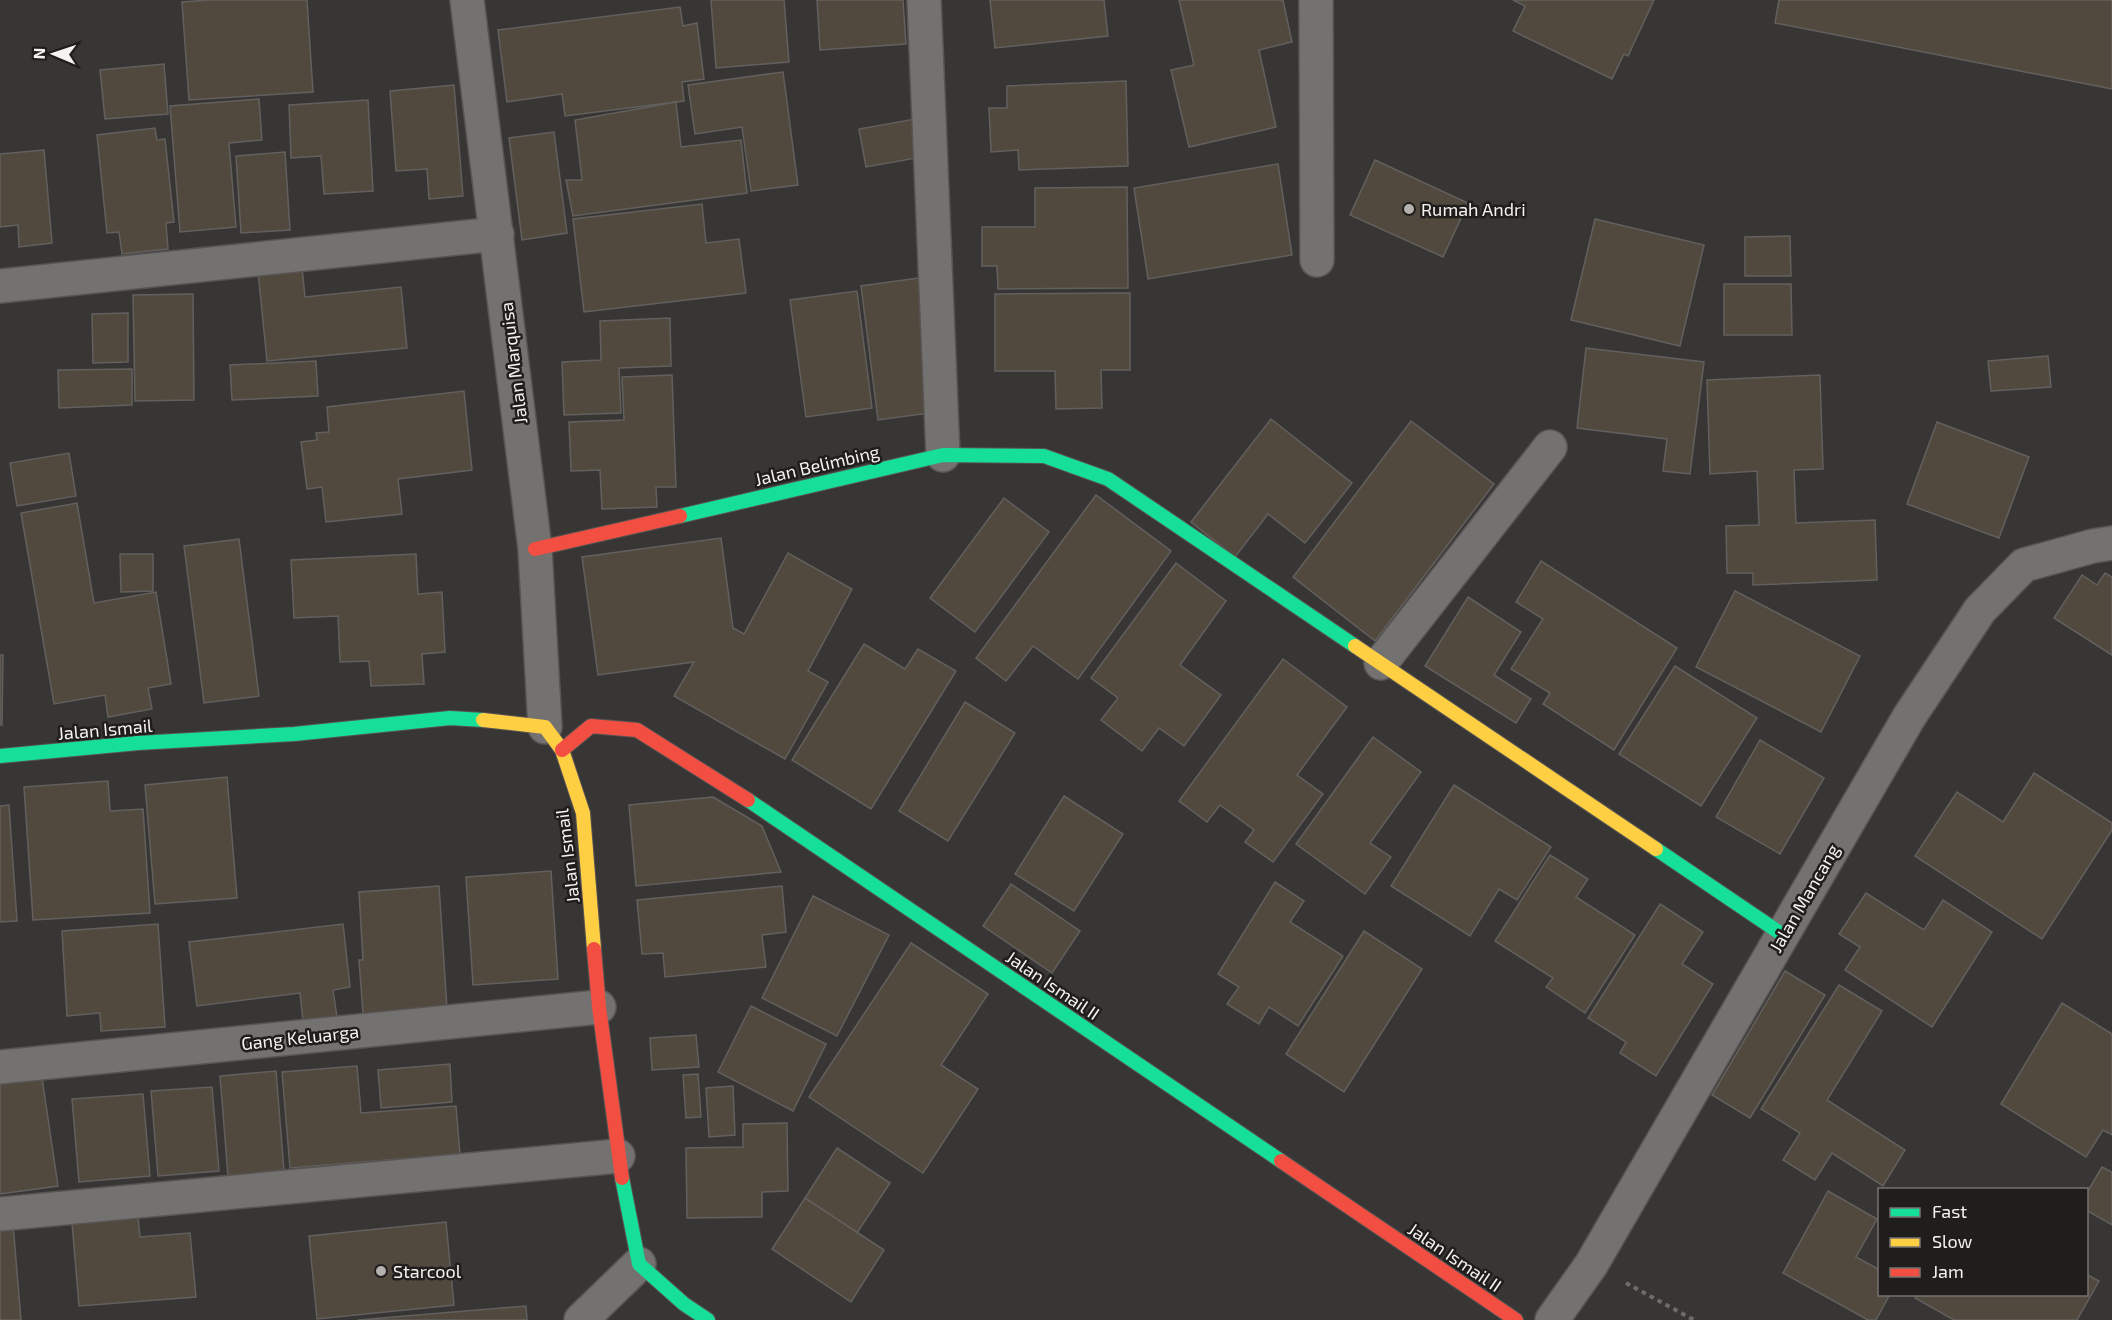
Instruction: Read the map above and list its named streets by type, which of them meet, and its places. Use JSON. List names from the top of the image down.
{
  "streets": {
    "street": [
      "Jalan Marquisa",
      "Jalan Belimbing",
      "Jalan Ismail",
      "Jalan Mancang",
      "Jalan Ismail II",
      "Gang Keluarga"
    ]
  },
  "crossings": [
    ["Jalan Marquisa", "Jalan Belimbing"],
    ["Jalan Marquisa", "Jalan Ismail"],
    ["Jalan Marquisa", "Jalan Ismail II"],
    ["Jalan Belimbing", "Jalan Mancang"],
    ["Jalan Ismail", "Jalan Ismail II"],
    ["Jalan Ismail", "Gang Keluarga"]
  ],
  "places": ["Rumah Andri", "Starcool"],
  "legend": ["Fast", "Slow", "Jam"],
  "north": "left"
}
